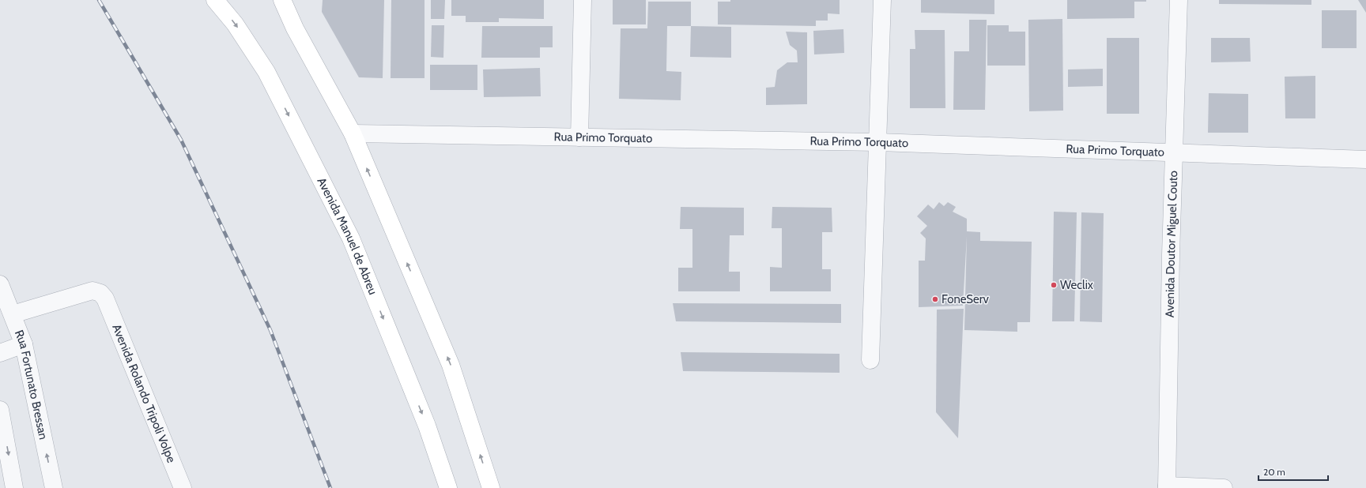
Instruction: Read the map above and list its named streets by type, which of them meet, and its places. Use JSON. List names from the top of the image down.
{
  "streets": {
    "main road": ["Avenida Manuel de Abreu"],
    "street": [
      "Rua Primo Torquato",
      "Avenida Doutor Miguel Couto",
      "Rua Fortunato Bressan",
      "Avenida Rolando Tripoli Volpe"
    ]
  },
  "crossings": [
    ["Rua Primo Torquato", "Avenida Doutor Miguel Couto"],
    ["Rua Fortunato Bressan", "Avenida Rolando Tripoli Volpe"]
  ],
  "places": ["Weclix", "FoneServ"],
  "scale_bar": "20 m"
}
